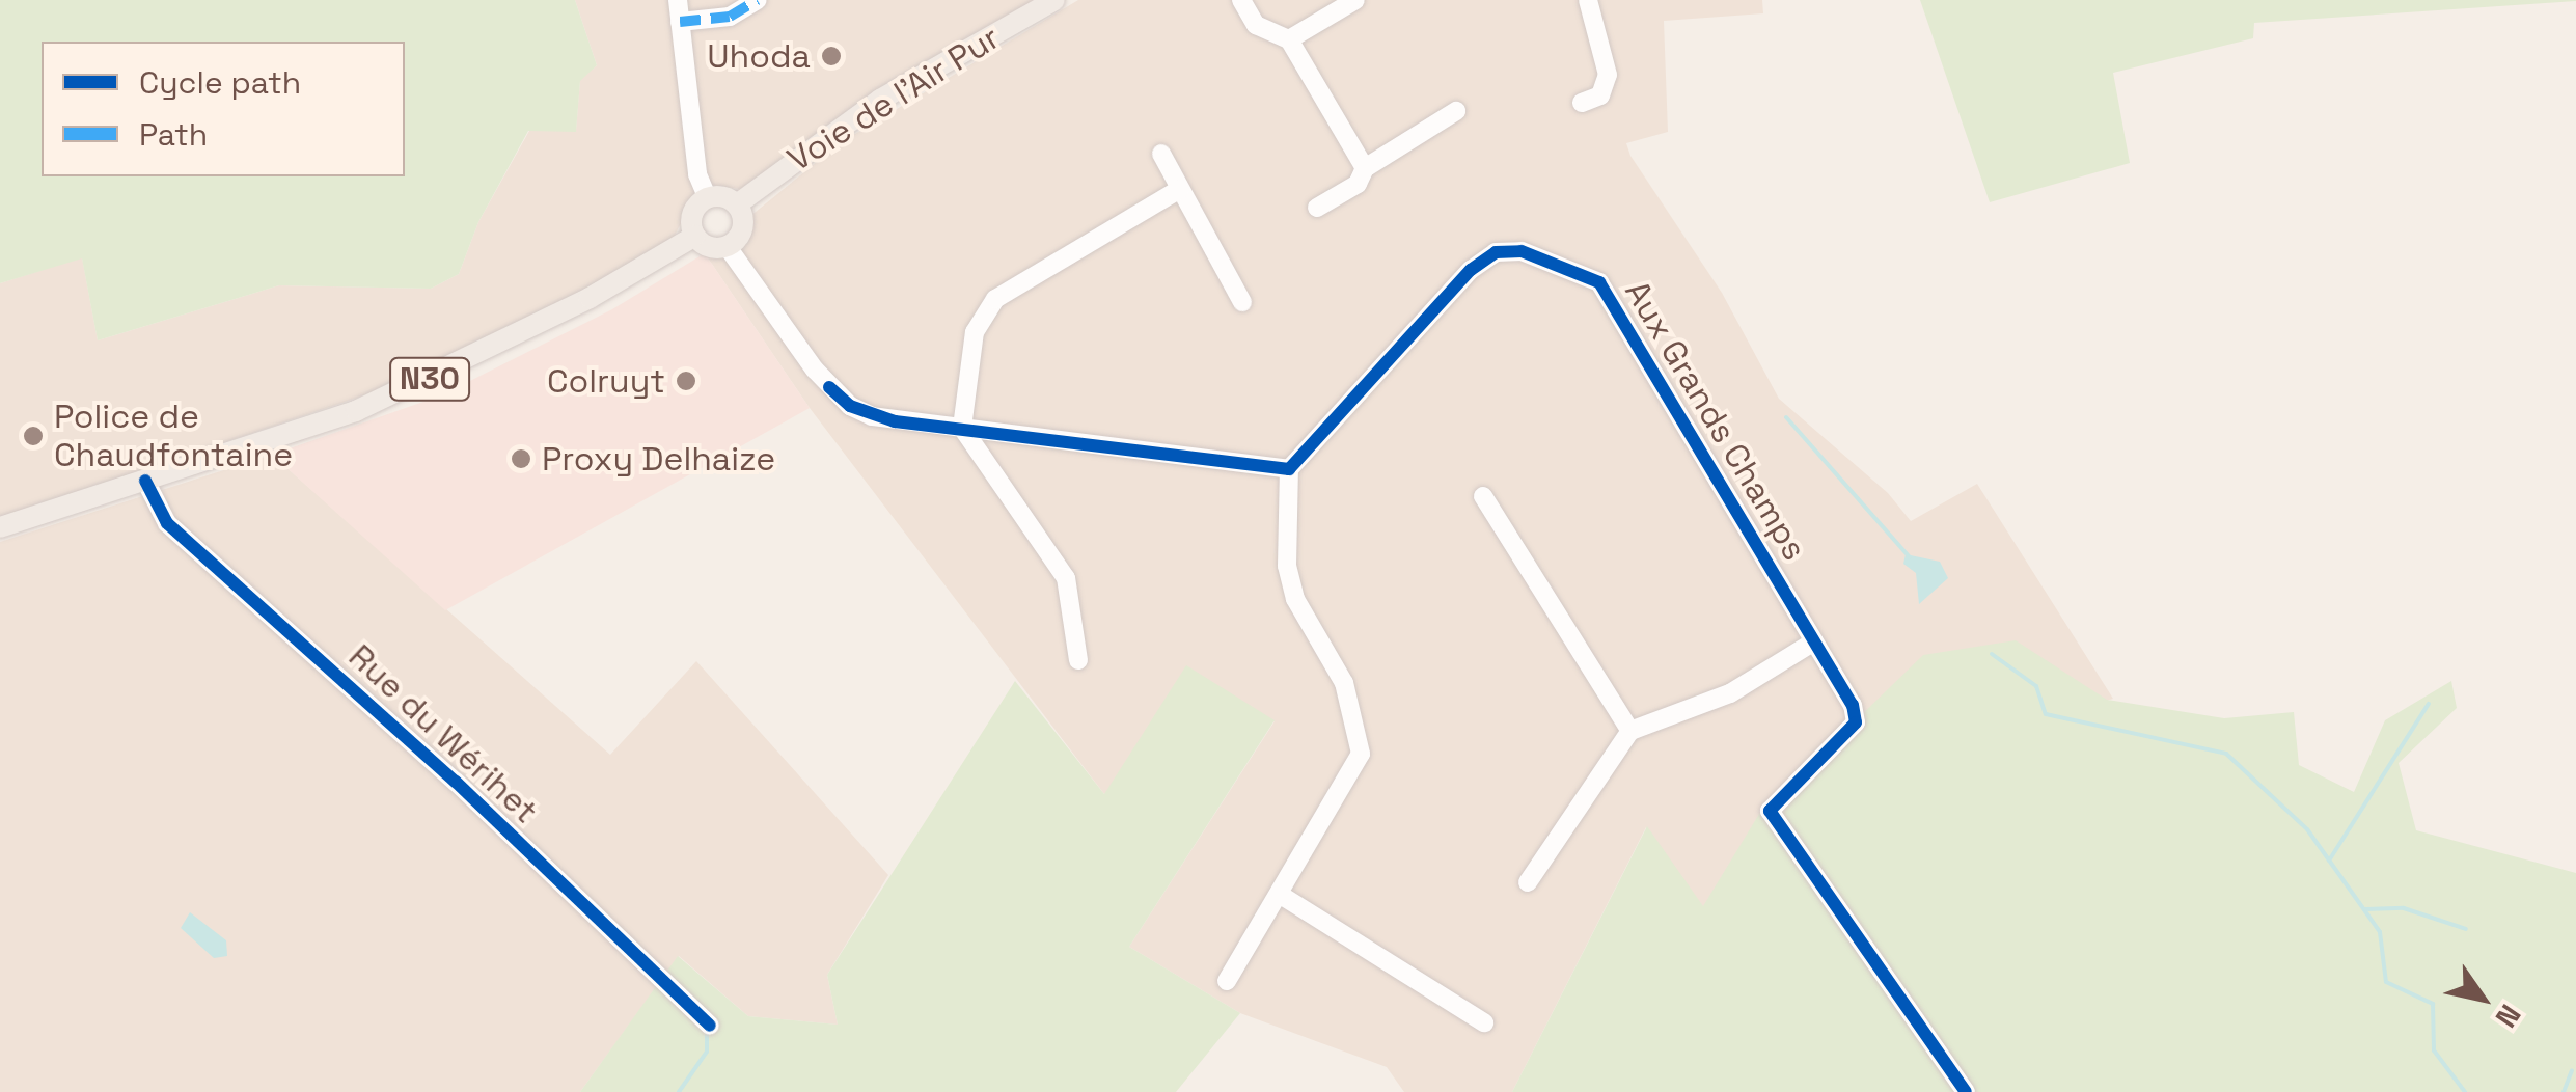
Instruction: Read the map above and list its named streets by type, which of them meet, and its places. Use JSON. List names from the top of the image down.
{
  "streets": {
    "main road": ["Voie de l'Air Pur", "N30"],
    "street": ["Aux Grands Champs", "Rue du Wérihet"]
  },
  "crossings": [
    ["Voie de l'Air Pur", "N30"],
    ["N30", "Rue du Wérihet"]
  ],
  "places": [
    "Uhoda",
    "Colruyt",
    "Police de Chaudfontaine",
    "Proxy Delhaize"
  ],
  "legend": ["Cycle path", "Path"],
  "north": "bottom right"
}
